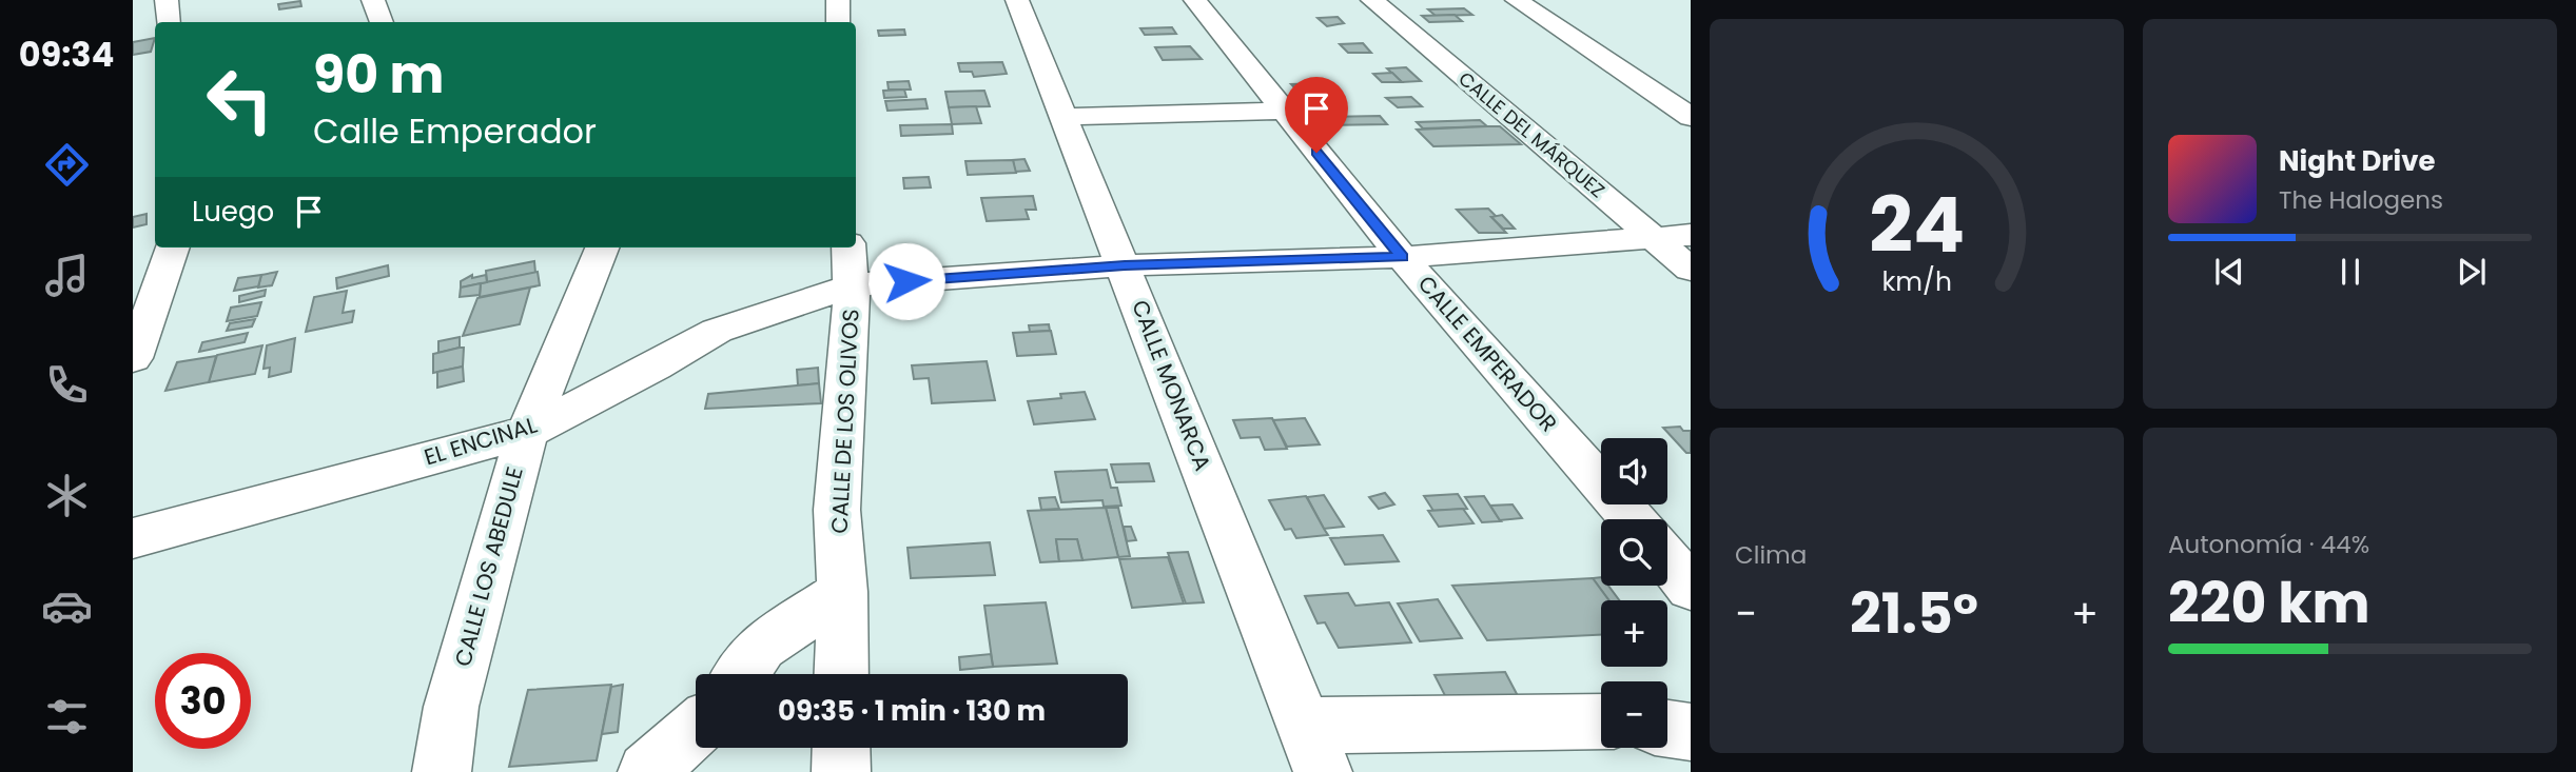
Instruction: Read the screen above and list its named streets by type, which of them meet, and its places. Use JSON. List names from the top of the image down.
{
  "streets": {
    "street": [
      "CALLE DEL MÁRQUEZ",
      "CALLE EMPERADOR",
      "CALLE MONARCA",
      "CALLE DE LOS OLIVOS",
      "EL ENCINAL",
      "CALLE LOS ABEDULE"
    ]
  },
  "crossings": [
    ["CALLE DEL MÁRQUEZ", "EL ENCINAL"],
    ["CALLE EMPERADOR", "EL ENCINAL"],
    ["CALLE MONARCA", "EL ENCINAL"],
    ["CALLE DE LOS OLIVOS", "EL ENCINAL"],
    ["EL ENCINAL", "CALLE LOS ABEDULE"]
  ],
  "page": {
    "tabs": "09:34",
    "turn": ["90 m", "Calle Emperador"],
    "song": ["Night Drive", "The Halogens"],
    "then": "Luego",
    "tile": [
      "Clima",
      ["Autonomía · 44%", "220 km"]
    ],
    "map_buttons": ["+", "−"],
    "heat": ["−", "21.5°", "+"],
    "limit": "30",
    "trip": "09:35 · 1 min · 130 m",
    "gauge": ["24", "km/h"]
  }
}
